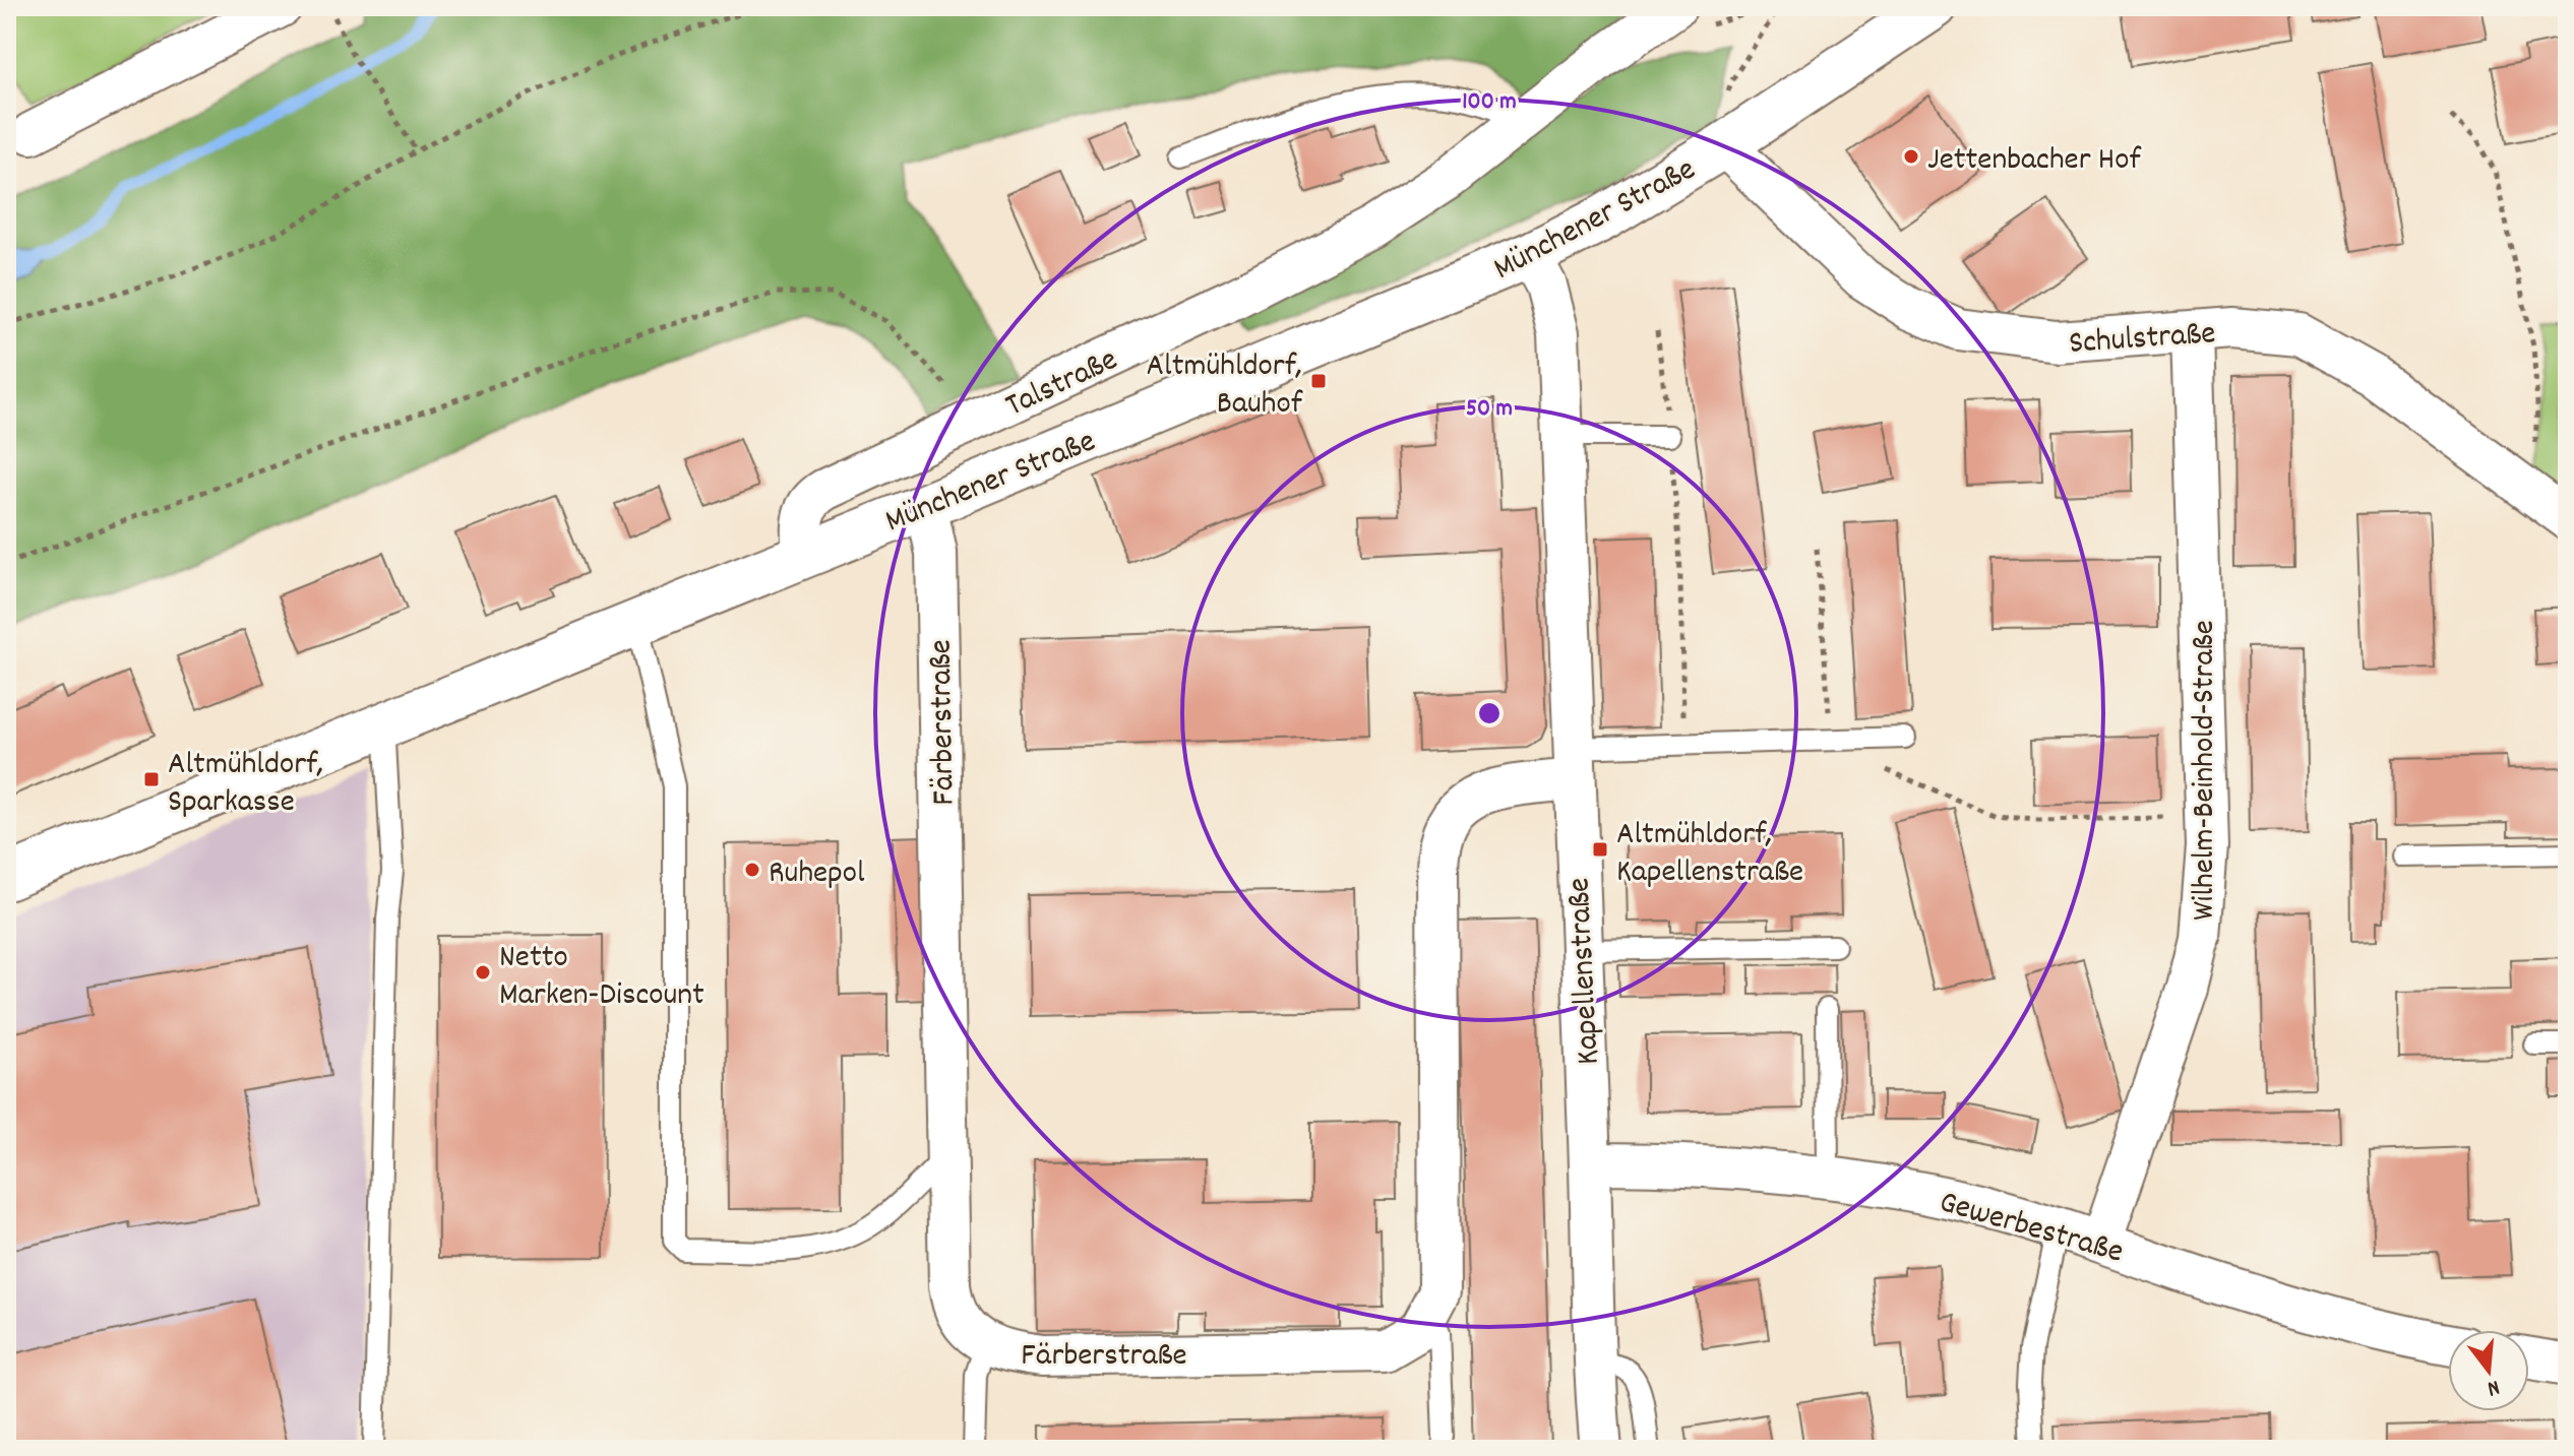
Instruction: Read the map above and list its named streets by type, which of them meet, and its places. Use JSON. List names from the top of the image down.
{
  "streets": {
    "street": [
      "Münchener Straße",
      "Schulstraße",
      "Talstraße",
      "Färberstraße",
      "Wilhelm-Beinhold-Straße",
      "Kapellenstraße",
      "Gewerbestraße"
    ]
  },
  "crossings": [
    ["Münchener Straße", "Schulstraße"],
    ["Münchener Straße", "Talstraße"],
    ["Münchener Straße", "Färberstraße"],
    ["Münchener Straße", "Kapellenstraße"],
    ["Schulstraße", "Wilhelm-Beinhold-Straße"],
    ["Wilhelm-Beinhold-Straße", "Gewerbestraße"],
    ["Kapellenstraße", "Gewerbestraße"]
  ],
  "places": {
    "other": ["Jettenbacher Hof", "Ruhepol", "Netto Marken-Discount"],
    "transit": ["Altmühldorf, Bauhof", "Altmühldorf, Sparkasse", "Altmühldorf, Kapellenstraße"]
  },
  "north": "bottom",
  "rings": ["100 m", "50 m"]
}
